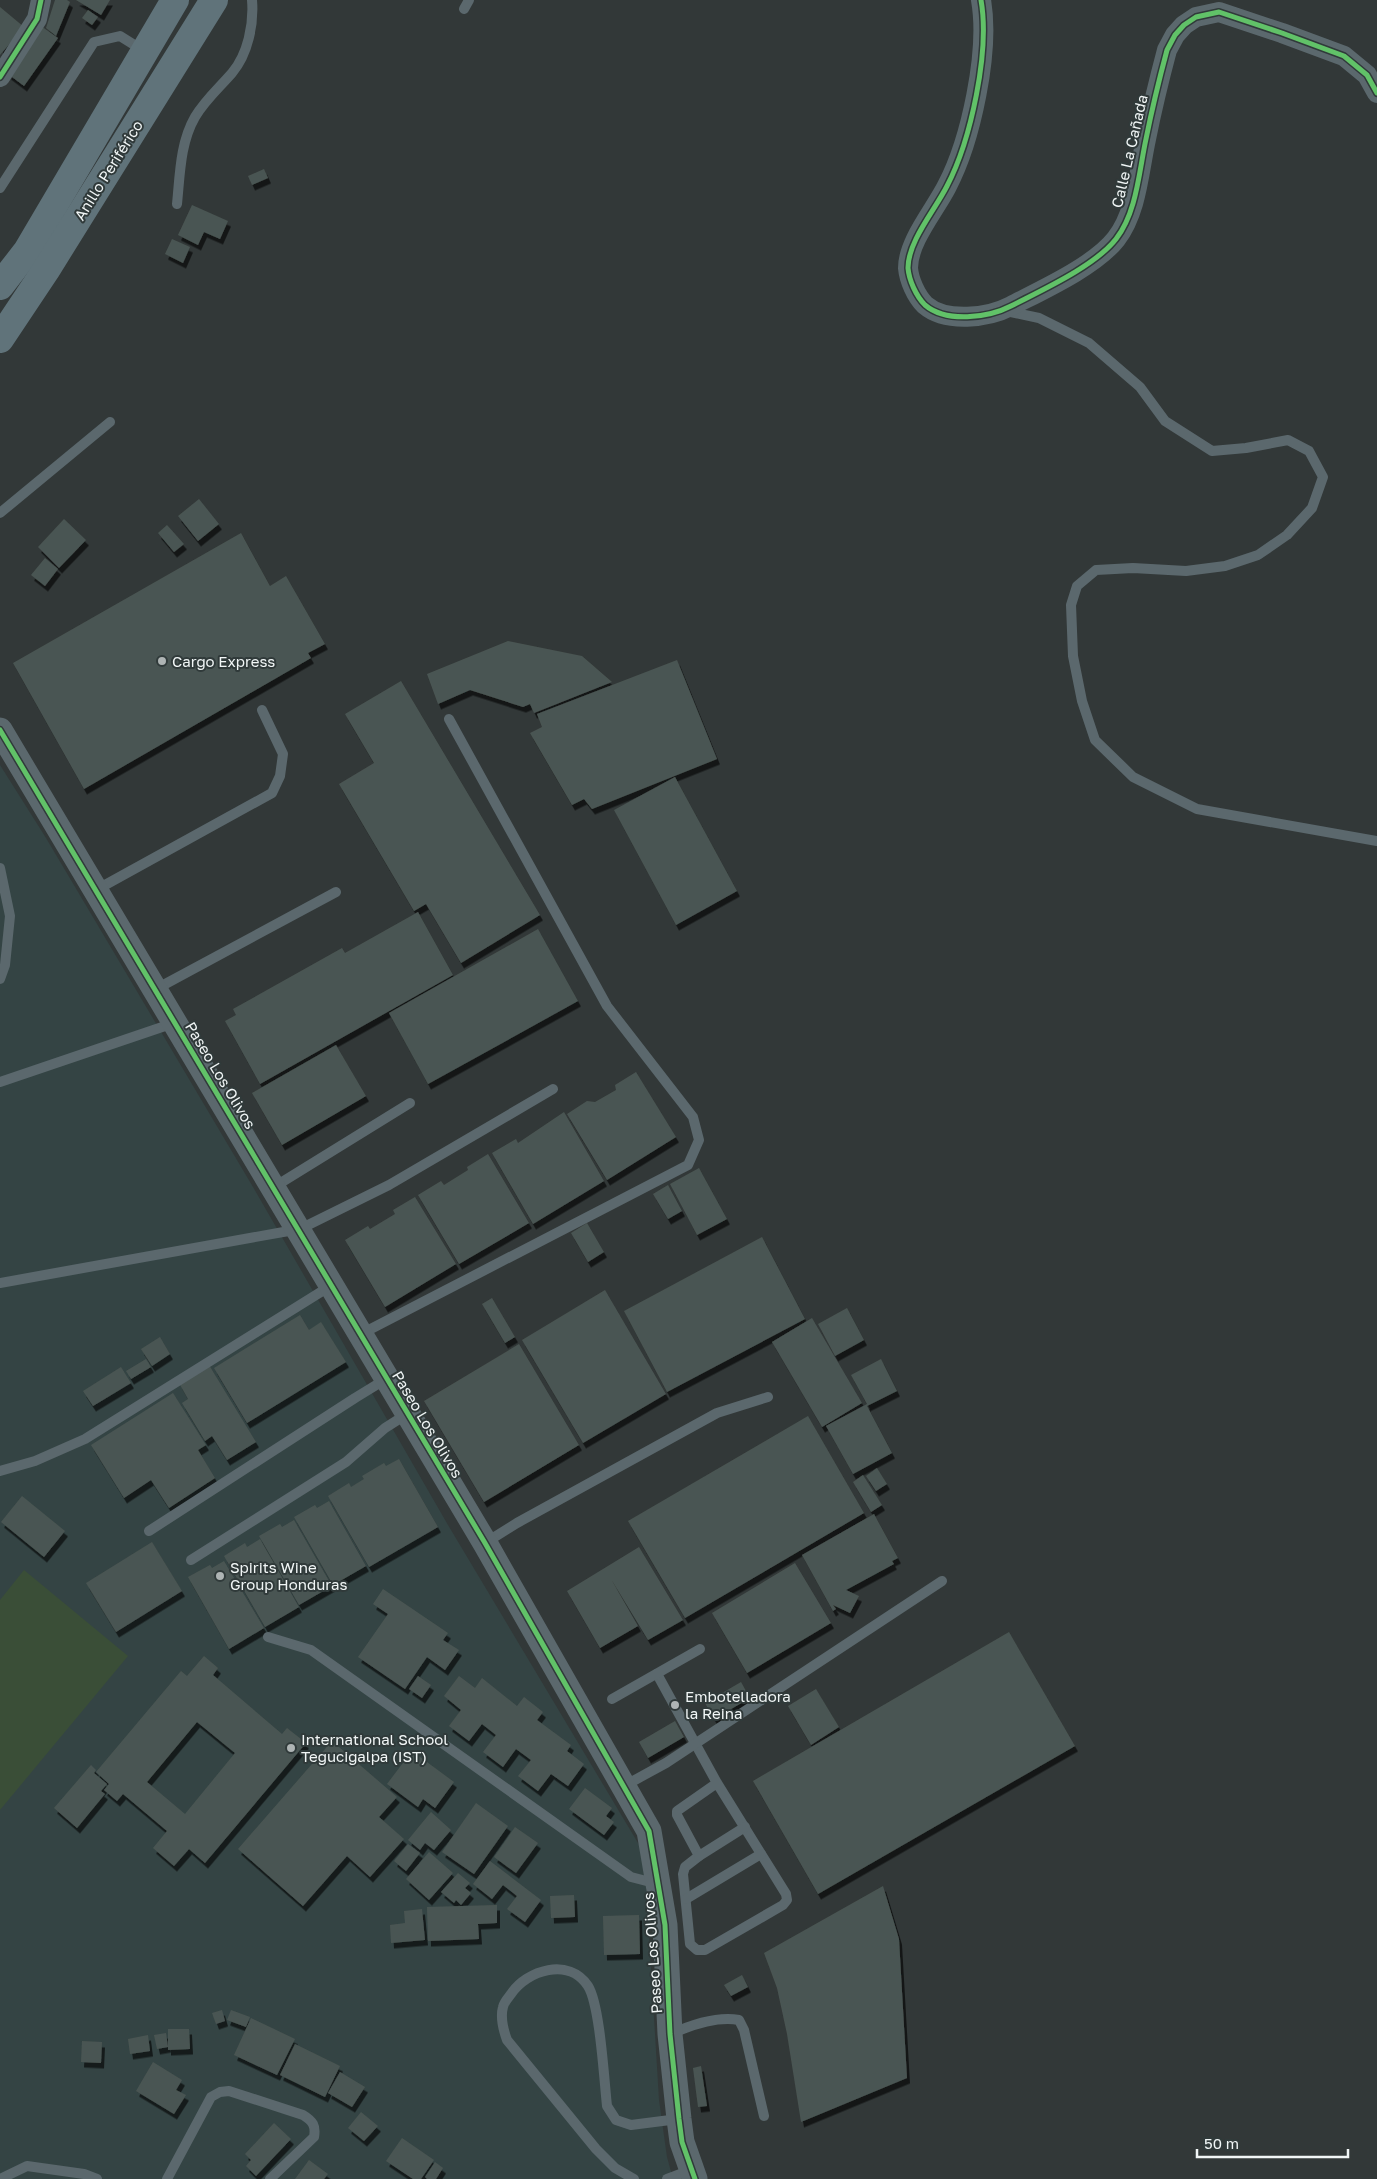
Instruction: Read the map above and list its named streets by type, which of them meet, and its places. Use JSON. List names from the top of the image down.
{
  "streets": {
    "highway": ["Anillo Periférico"],
    "street": ["Calle La Cañada", "Paseo Los Olivos"]
  },
  "places": [
    "Cargo Express",
    "Spirits Wine Group Honduras",
    "Embotelladora la Reina",
    "International School Tegucigalpa (IST)"
  ],
  "scale_bar": "50 m"
}
